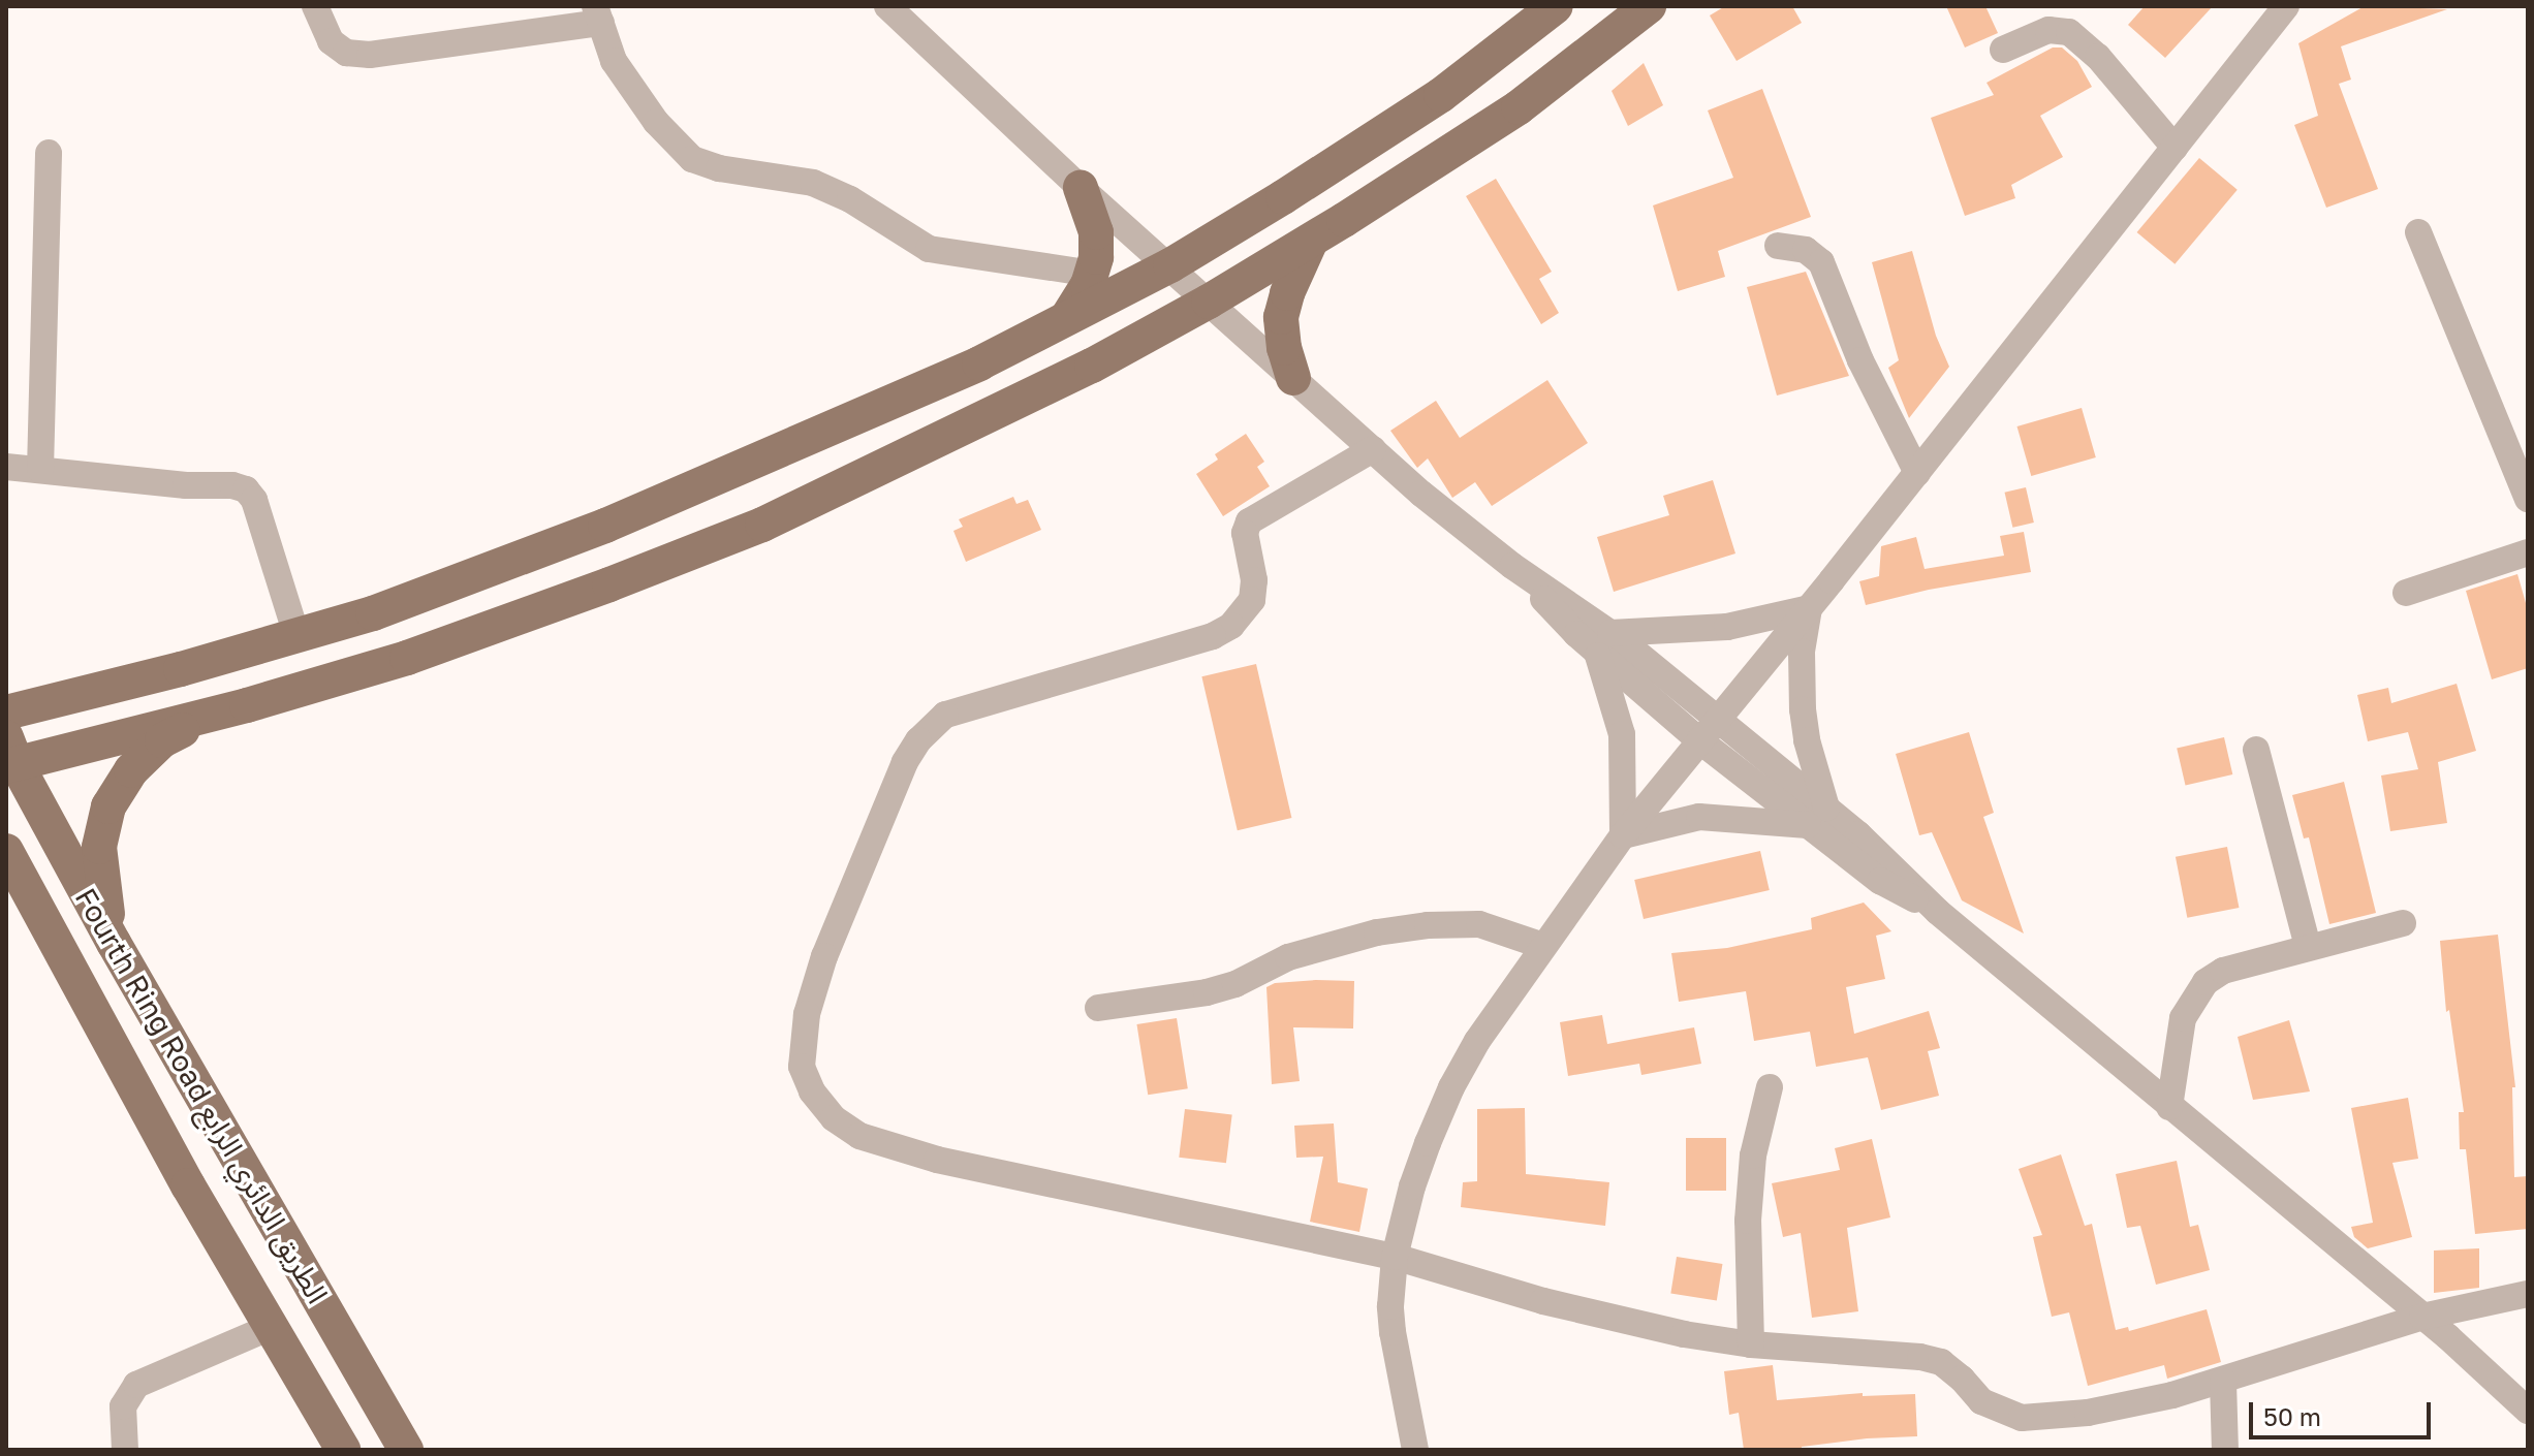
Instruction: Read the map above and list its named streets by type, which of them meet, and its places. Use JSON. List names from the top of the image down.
{
  "streets": {
    "main road": ["Fourth Ring Road الطريق الدائري الرابع"]
  },
  "scale_bar": "50 m"
}
